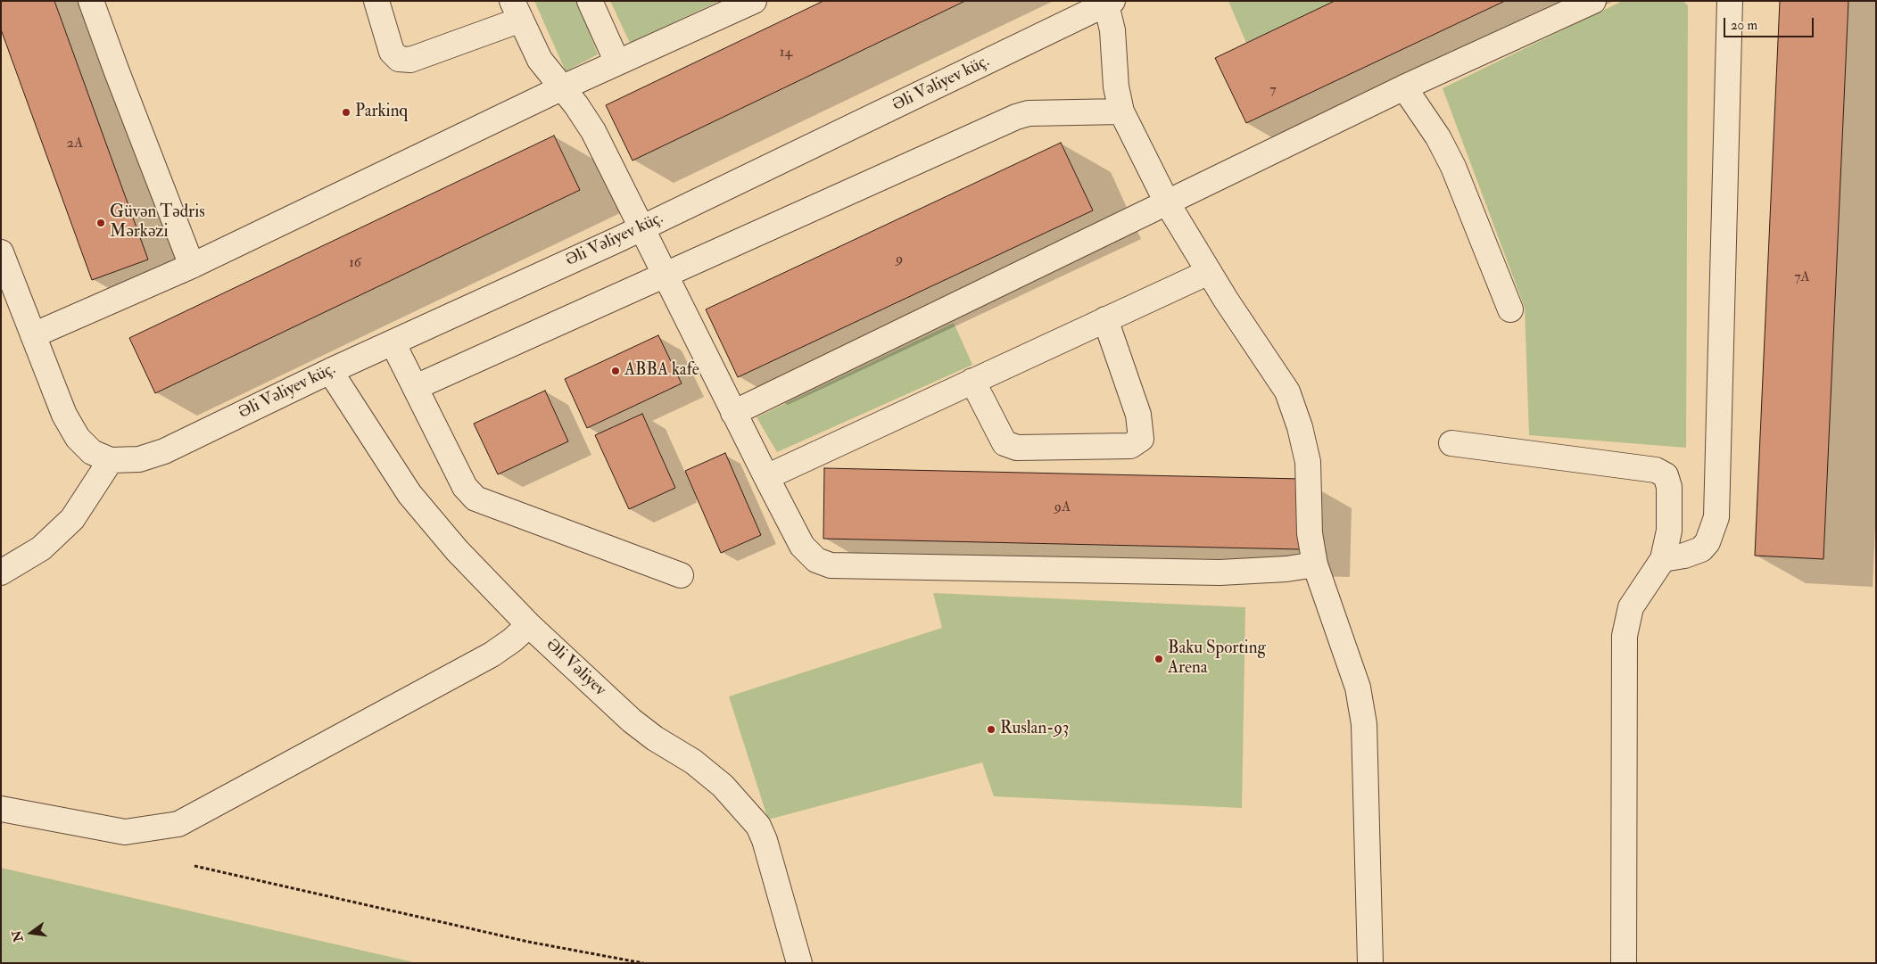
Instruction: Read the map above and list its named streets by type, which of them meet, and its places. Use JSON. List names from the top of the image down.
{
  "streets": {
    "street": ["Əli Vəliyev küç.", "Əli Vəliyev"]
  },
  "crossings": [
    ["Əli Vəliyev küç.", "Əli Vəliyev"]
  ],
  "places": [
    "Parkinq",
    "Güvәn Tәdris Mәrkәzi",
    "ABBA kafe",
    "Baku Sporting Arena",
    "Ruslan-93"
  ],
  "house_numbers": [
    "14",
    "7",
    "2A",
    "9",
    "16",
    "7A",
    "9A"
  ],
  "scale_bar": "20 m",
  "north": "left"
}
